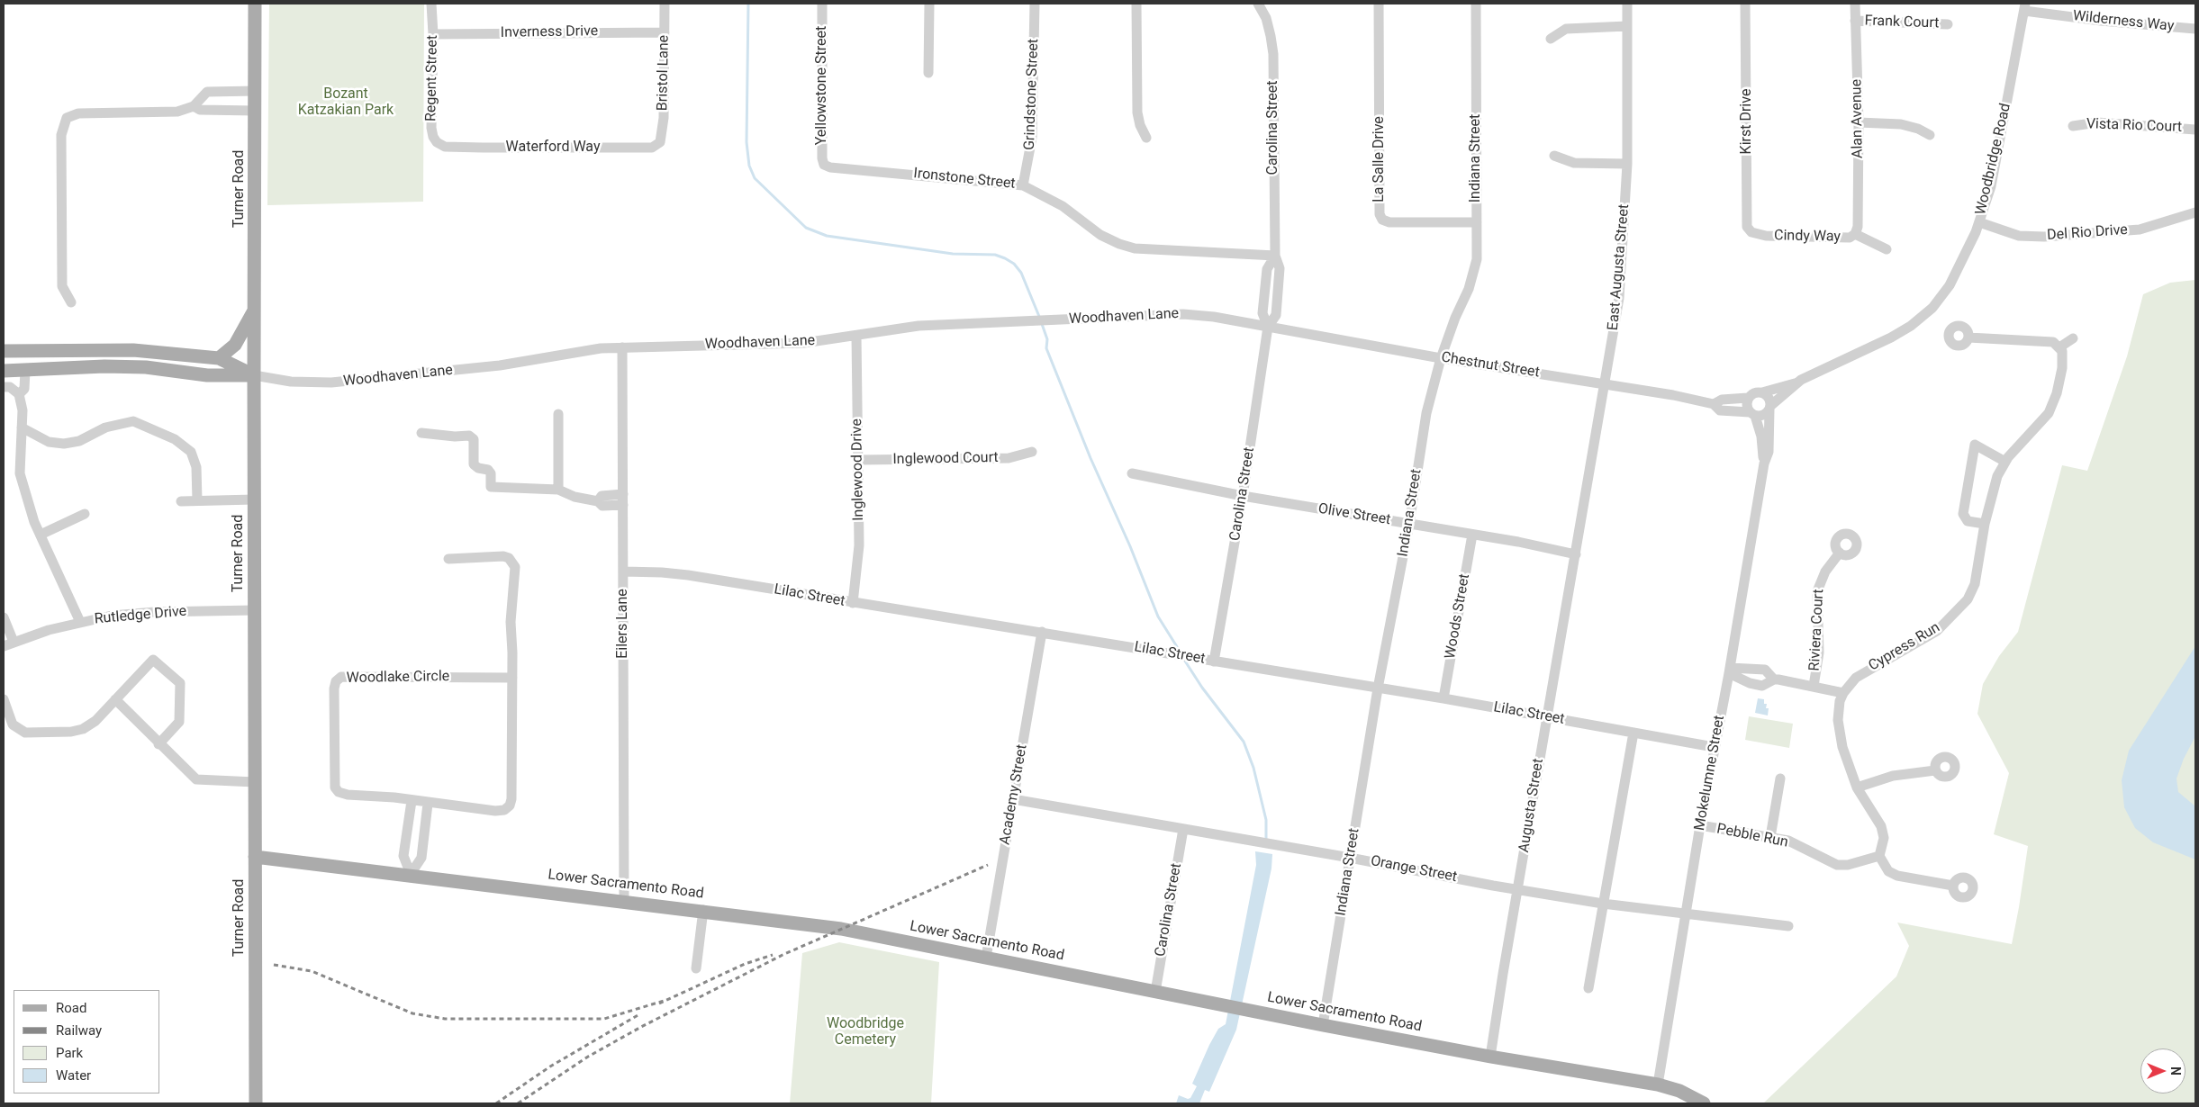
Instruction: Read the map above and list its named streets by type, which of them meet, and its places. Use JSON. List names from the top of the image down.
{
  "streets": {
    "main road": ["Turner Road", "Lower Sacramento Road"],
    "street": [
      "Wilderness Way",
      "Frank Court",
      "Inverness Drive",
      "Bristol Lane",
      "Regent Street",
      "Yellowstone Street",
      "Grindstone Street",
      "Alan Avenue",
      "Kirst Drive",
      "Vista Rio Court",
      "Carolina Street",
      "Waterford Way",
      "Indiana Street",
      "La Salle Drive",
      "Woodbridge Road",
      "Ironstone Street",
      "Del Rio Drive",
      "Cindy Way",
      "East Augusta Street",
      "Woodhaven Lane",
      "Chestnut Street",
      "Inglewood Court",
      "Inglewood Drive",
      "Olive Street",
      "Lilac Street",
      "Rutledge Drive",
      "Woods Street",
      "Eilers Lane",
      "Riviera Court",
      "Cypress Run",
      "Woodlake Circle",
      "Mokelumne Street",
      "Academy Street",
      "Augusta Street",
      "Pebble Run",
      "Orange Street"
    ]
  },
  "crossings": [
    ["Wilderness Way", "Woodbridge Road"],
    ["Frank Court", "Alan Avenue"],
    ["Inverness Drive", "Bristol Lane"],
    ["Inverness Drive", "Regent Street"],
    ["Bristol Lane", "Waterford Way"],
    ["Regent Street", "Waterford Way"],
    ["Yellowstone Street", "Ironstone Street"],
    ["Grindstone Street", "Ironstone Street"],
    ["Alan Avenue", "Cindy Way"],
    ["Kirst Drive", "Cindy Way"],
    ["Carolina Street", "Ironstone Street"],
    ["Carolina Street", "Woodhaven Lane"],
    ["Carolina Street", "Chestnut Street"],
    ["Carolina Street", "Olive Street"],
    ["Carolina Street", "Lilac Street"],
    ["Carolina Street", "Orange Street"],
    ["Carolina Street", "Lower Sacramento Road"],
    ["Indiana Street", "La Salle Drive"],
    ["Indiana Street", "Chestnut Street"],
    ["Indiana Street", "Olive Street"],
    ["Indiana Street", "Lilac Street"],
    ["Indiana Street", "Orange Street"],
    ["Indiana Street", "Lower Sacramento Road"],
    ["Woodbridge Road", "Del Rio Drive"],
    ["Woodbridge Road", "Chestnut Street"],
    ["Woodbridge Road", "Mokelumne Street"],
    ["Turner Road", "Woodhaven Lane"],
    ["Turner Road", "Rutledge Drive"],
    ["Turner Road", "Lower Sacramento Road"],
    ["East Augusta Street", "Chestnut Street"],
    ["East Augusta Street", "Olive Street"],
    ["East Augusta Street", "Augusta Street"],
    ["Woodhaven Lane", "Chestnut Street"],
    ["Woodhaven Lane", "Inglewood Drive"],
    ["Woodhaven Lane", "Eilers Lane"],
    ["Chestnut Street", "Mokelumne Street"],
    ["Inglewood Court", "Inglewood Drive"],
    ["Inglewood Drive", "Lilac Street"],
    ["Olive Street", "Woods Street"],
    ["Olive Street", "Augusta Street"],
    ["Lilac Street", "Woods Street"],
    ["Lilac Street", "Eilers Lane"],
    ["Lilac Street", "Mokelumne Street"],
    ["Lilac Street", "Academy Street"],
    ["Lilac Street", "Augusta Street"],
    ["Eilers Lane", "Lower Sacramento Road"],
    ["Cypress Run", "Pebble Run"],
    ["Mokelumne Street", "Pebble Run"],
    ["Mokelumne Street", "Orange Street"],
    ["Mokelumne Street", "Lower Sacramento Road"],
    ["Academy Street", "Orange Street"],
    ["Academy Street", "Lower Sacramento Road"],
    ["Augusta Street", "Orange Street"],
    ["Augusta Street", "Lower Sacramento Road"]
  ],
  "parks": ["Bozant Katzakian Park", "Woodbridge Cemetery"],
  "legend": [
    "Road",
    "Railway",
    "Park",
    "Water"
  ],
  "north": "right"
}
